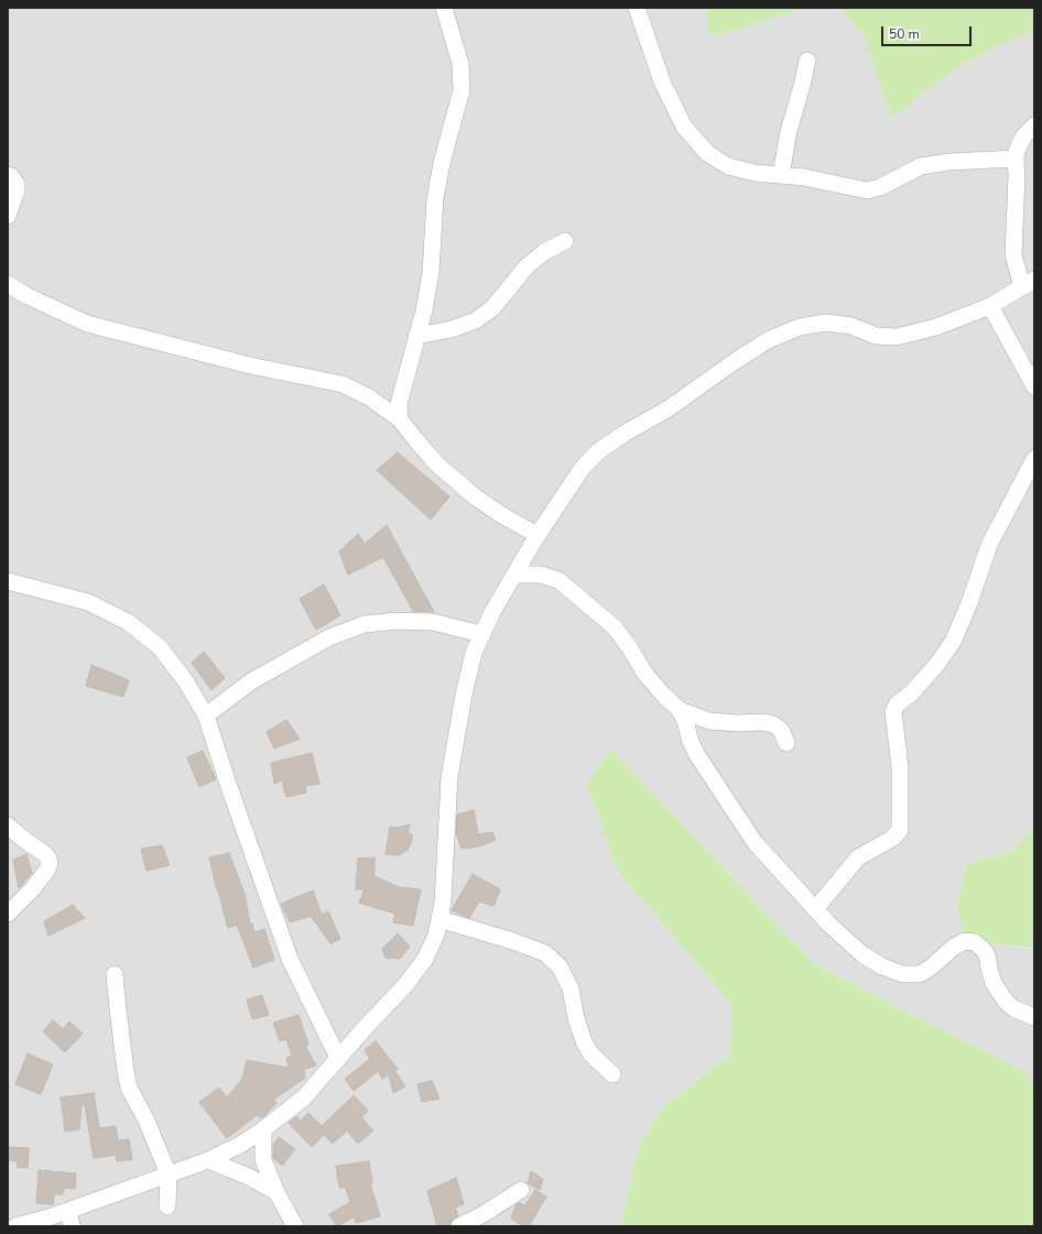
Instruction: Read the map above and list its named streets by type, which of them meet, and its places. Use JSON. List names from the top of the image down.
{
  "scale_bar": "50 m"
}
